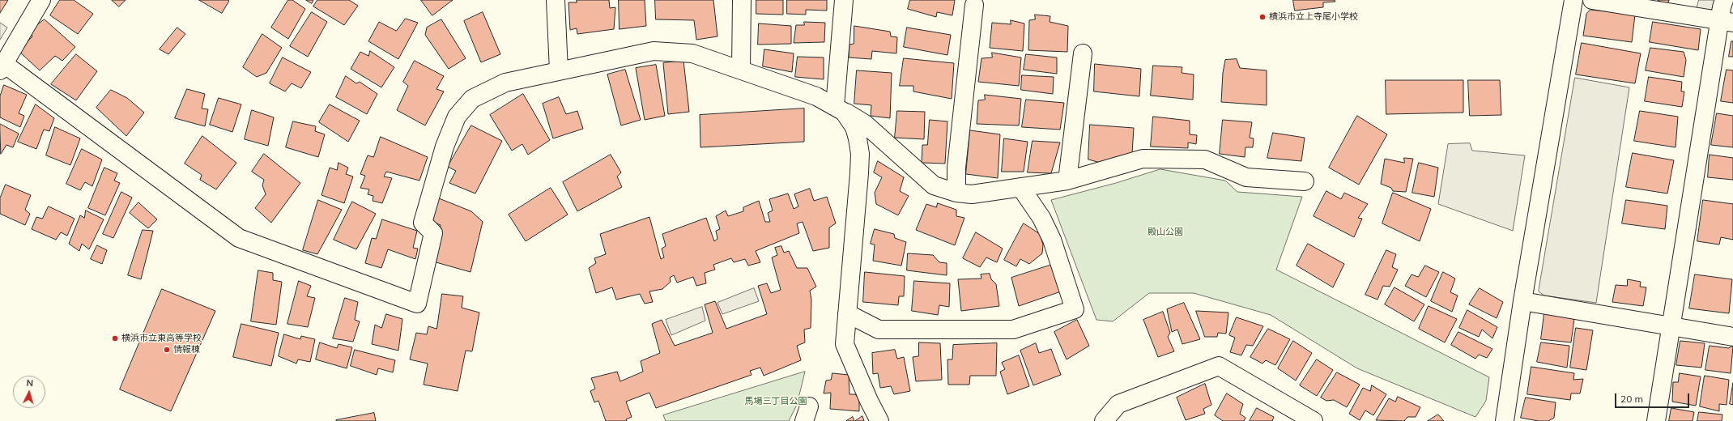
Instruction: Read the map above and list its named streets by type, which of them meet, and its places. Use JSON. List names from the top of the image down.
{
  "parks": ["殿山公園", "馬場三丁目公園"],
  "places": ["横浜市立上寺尾小学校", "横浜市立東高等学校", "情報棟"],
  "scale_bar": "20 m",
  "north": "top"
}
